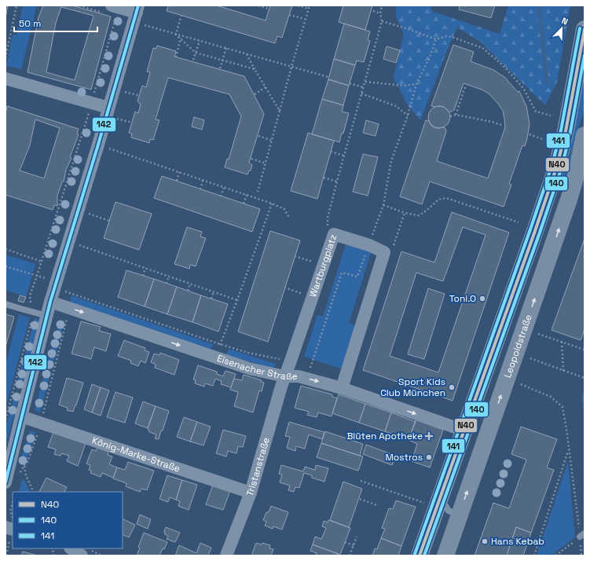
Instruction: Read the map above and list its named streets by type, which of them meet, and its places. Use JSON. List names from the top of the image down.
{
  "streets": {
    "main road": ["Leopoldstraße"],
    "street": [
      "Wartburgplatz",
      "Eisenacher Straße",
      "König-Marke-Straße",
      "Tristanstraße"
    ]
  },
  "crossings": [
    ["Wartburgplatz", "Eisenacher Straße"],
    ["Wartburgplatz", "Tristanstraße"],
    ["Eisenacher Straße", "Tristanstraße"],
    ["König-Marke-Straße", "Tristanstraße"]
  ],
  "one_way": ["Eisenacher Straße"],
  "places": {
    "other": [
      "Toni.O",
      "Sport Kids Club München",
      "Mostros",
      "Hans Kebab"
    ],
    "health": ["Blüten Apotheke"]
  },
  "lines": [
    "transit line 142",
    "transit line 141",
    "transit line N40",
    "transit line 140"
  ],
  "legend": ["N40", "140", "141"],
  "scale_bar": "50 m",
  "north": "top right"
}
